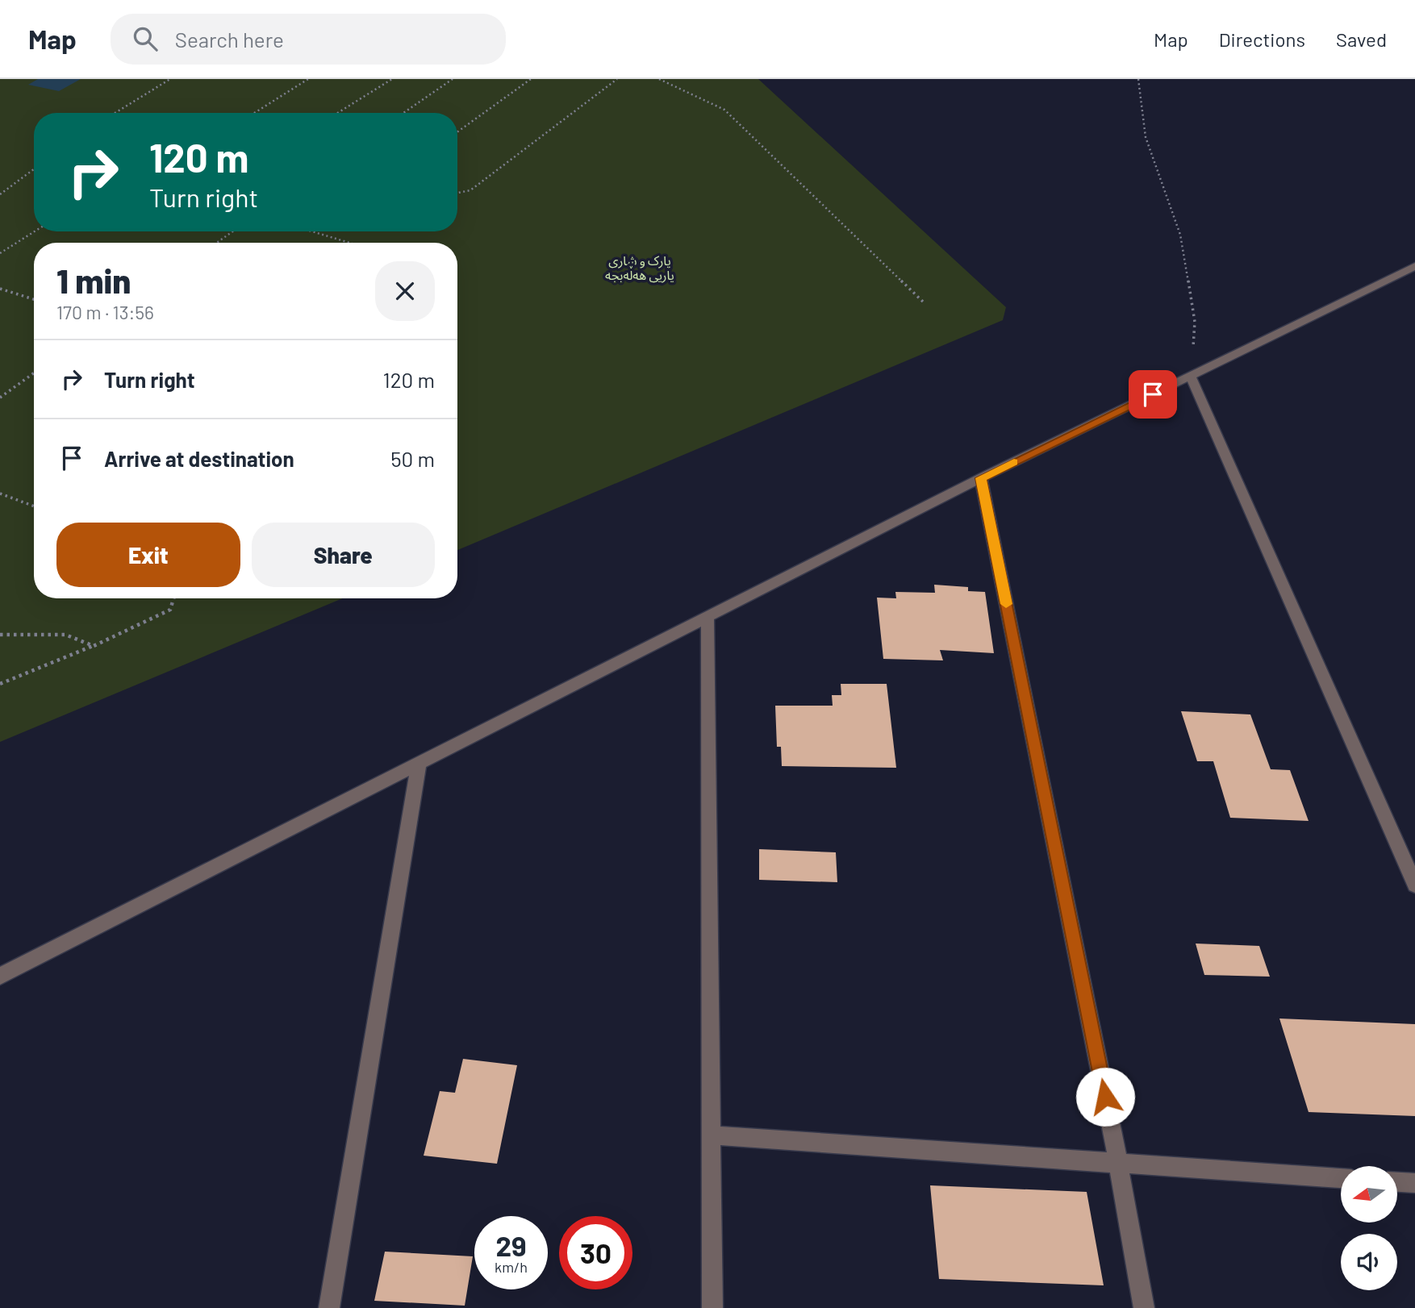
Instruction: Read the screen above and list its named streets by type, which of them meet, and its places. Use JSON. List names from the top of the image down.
{
  "parks": ["پارک و شاری یاریی ھەڵەبجە"],
  "north": "left",
  "page": {
    "header": "Map",
    "search": "Search here",
    "nav": ["Map", "Directions", "Saved"],
    "turn": ["120 m", "Turn right"],
    "heading": ["1 min", "170 m · 13:56"],
    "list": [
      {
        "name": "Turn right",
        "value": "120 m"
      },
      {
        "name": "Arrive at destination",
        "value": "50 m"
      }
    ],
    "buttons": ["Exit", "Share"],
    "speed": "29 km/h",
    "limit": "30"
  }
}
